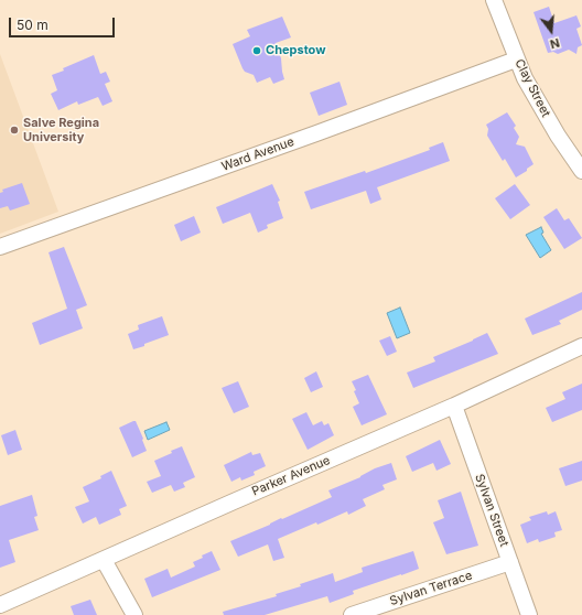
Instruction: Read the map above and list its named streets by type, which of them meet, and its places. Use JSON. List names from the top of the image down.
{
  "streets": {
    "street": [
      "Clay Street",
      "Ward Avenue",
      "Parker Avenue",
      "Sylvan Street",
      "Sylvan Terrace"
    ]
  },
  "crossings": [
    ["Clay Street", "Ward Avenue"],
    ["Parker Avenue", "Sylvan Street"],
    ["Sylvan Street", "Sylvan Terrace"]
  ],
  "places": ["Chepstow", "Salve Regina University"],
  "scale_bar": "50 m",
  "north": "bottom"
}
